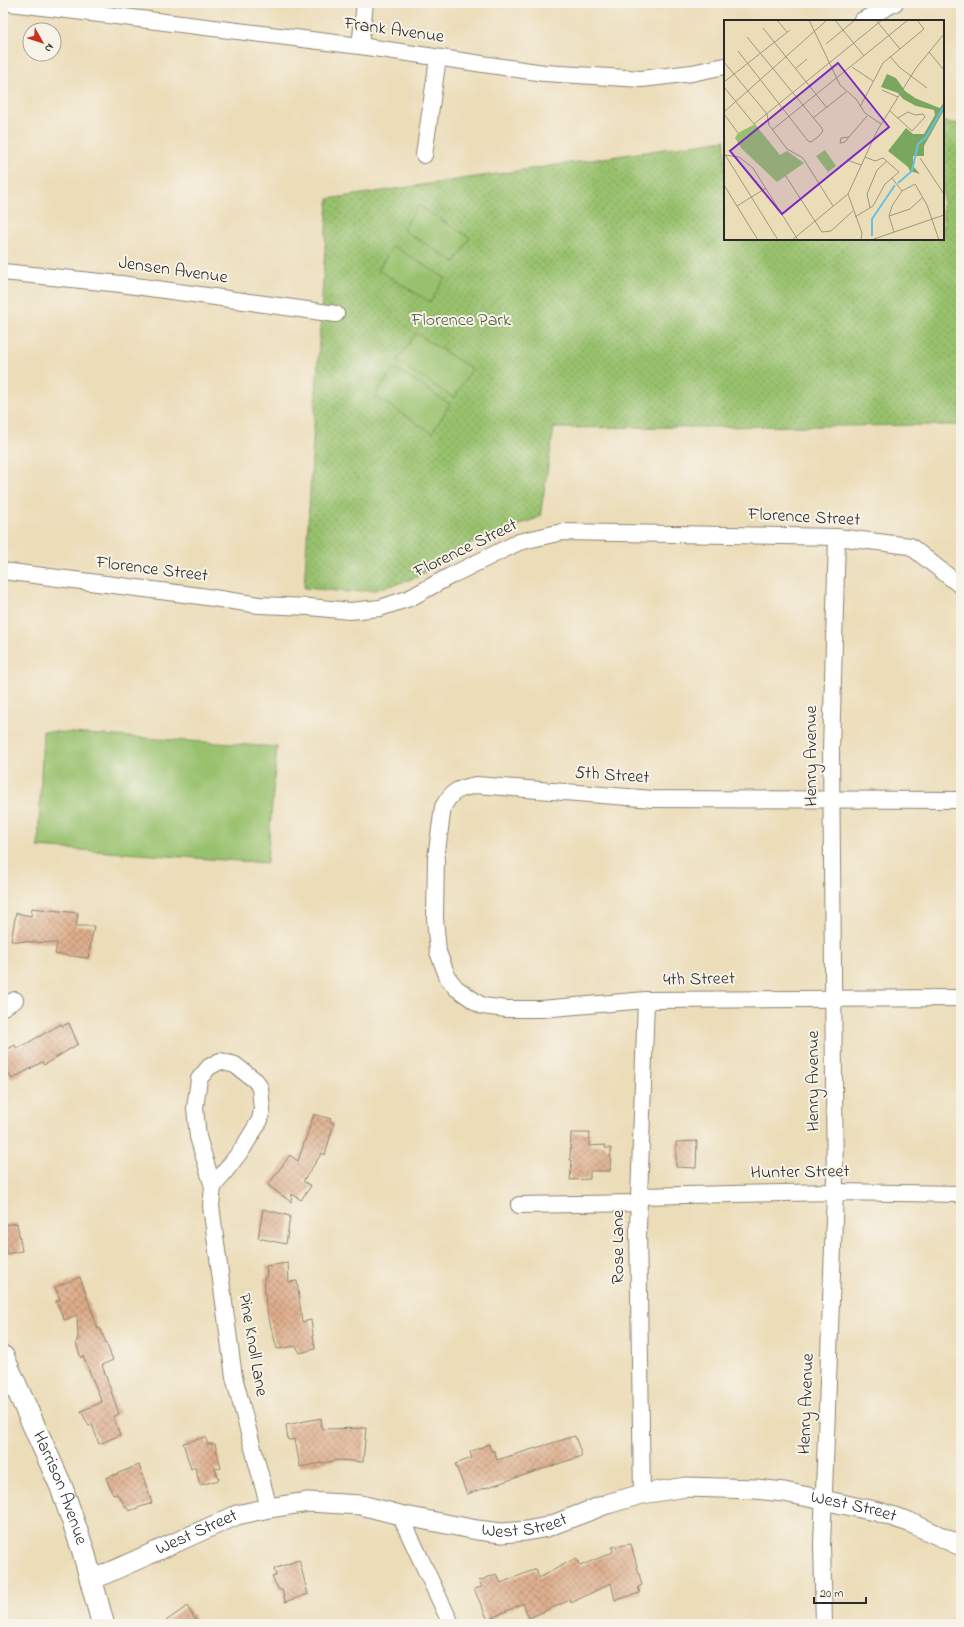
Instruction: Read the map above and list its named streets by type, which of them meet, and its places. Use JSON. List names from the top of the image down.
{
  "streets": {
    "main road": ["Harrison Avenue"],
    "street": [
      "Frank Avenue",
      "Jensen Avenue",
      "Florence Street",
      "Henry Avenue",
      "5th Street",
      "4th Street",
      "Hunter Street",
      "Rose Lane",
      "Pine Knoll Lane",
      "West Street"
    ]
  },
  "crossings": [
    ["Florence Street", "Henry Avenue"],
    ["Henry Avenue", "5th Street"],
    ["Henry Avenue", "4th Street"],
    ["Henry Avenue", "Hunter Street"],
    ["Henry Avenue", "West Street"],
    ["5th Street", "4th Street"],
    ["4th Street", "Rose Lane"],
    ["Hunter Street", "Rose Lane"],
    ["Rose Lane", "West Street"],
    ["Pine Knoll Lane", "West Street"],
    ["Harrison Avenue", "West Street"]
  ],
  "parks": ["Florence Park"],
  "scale_bar": "20 m",
  "north": "bottom right"
}
